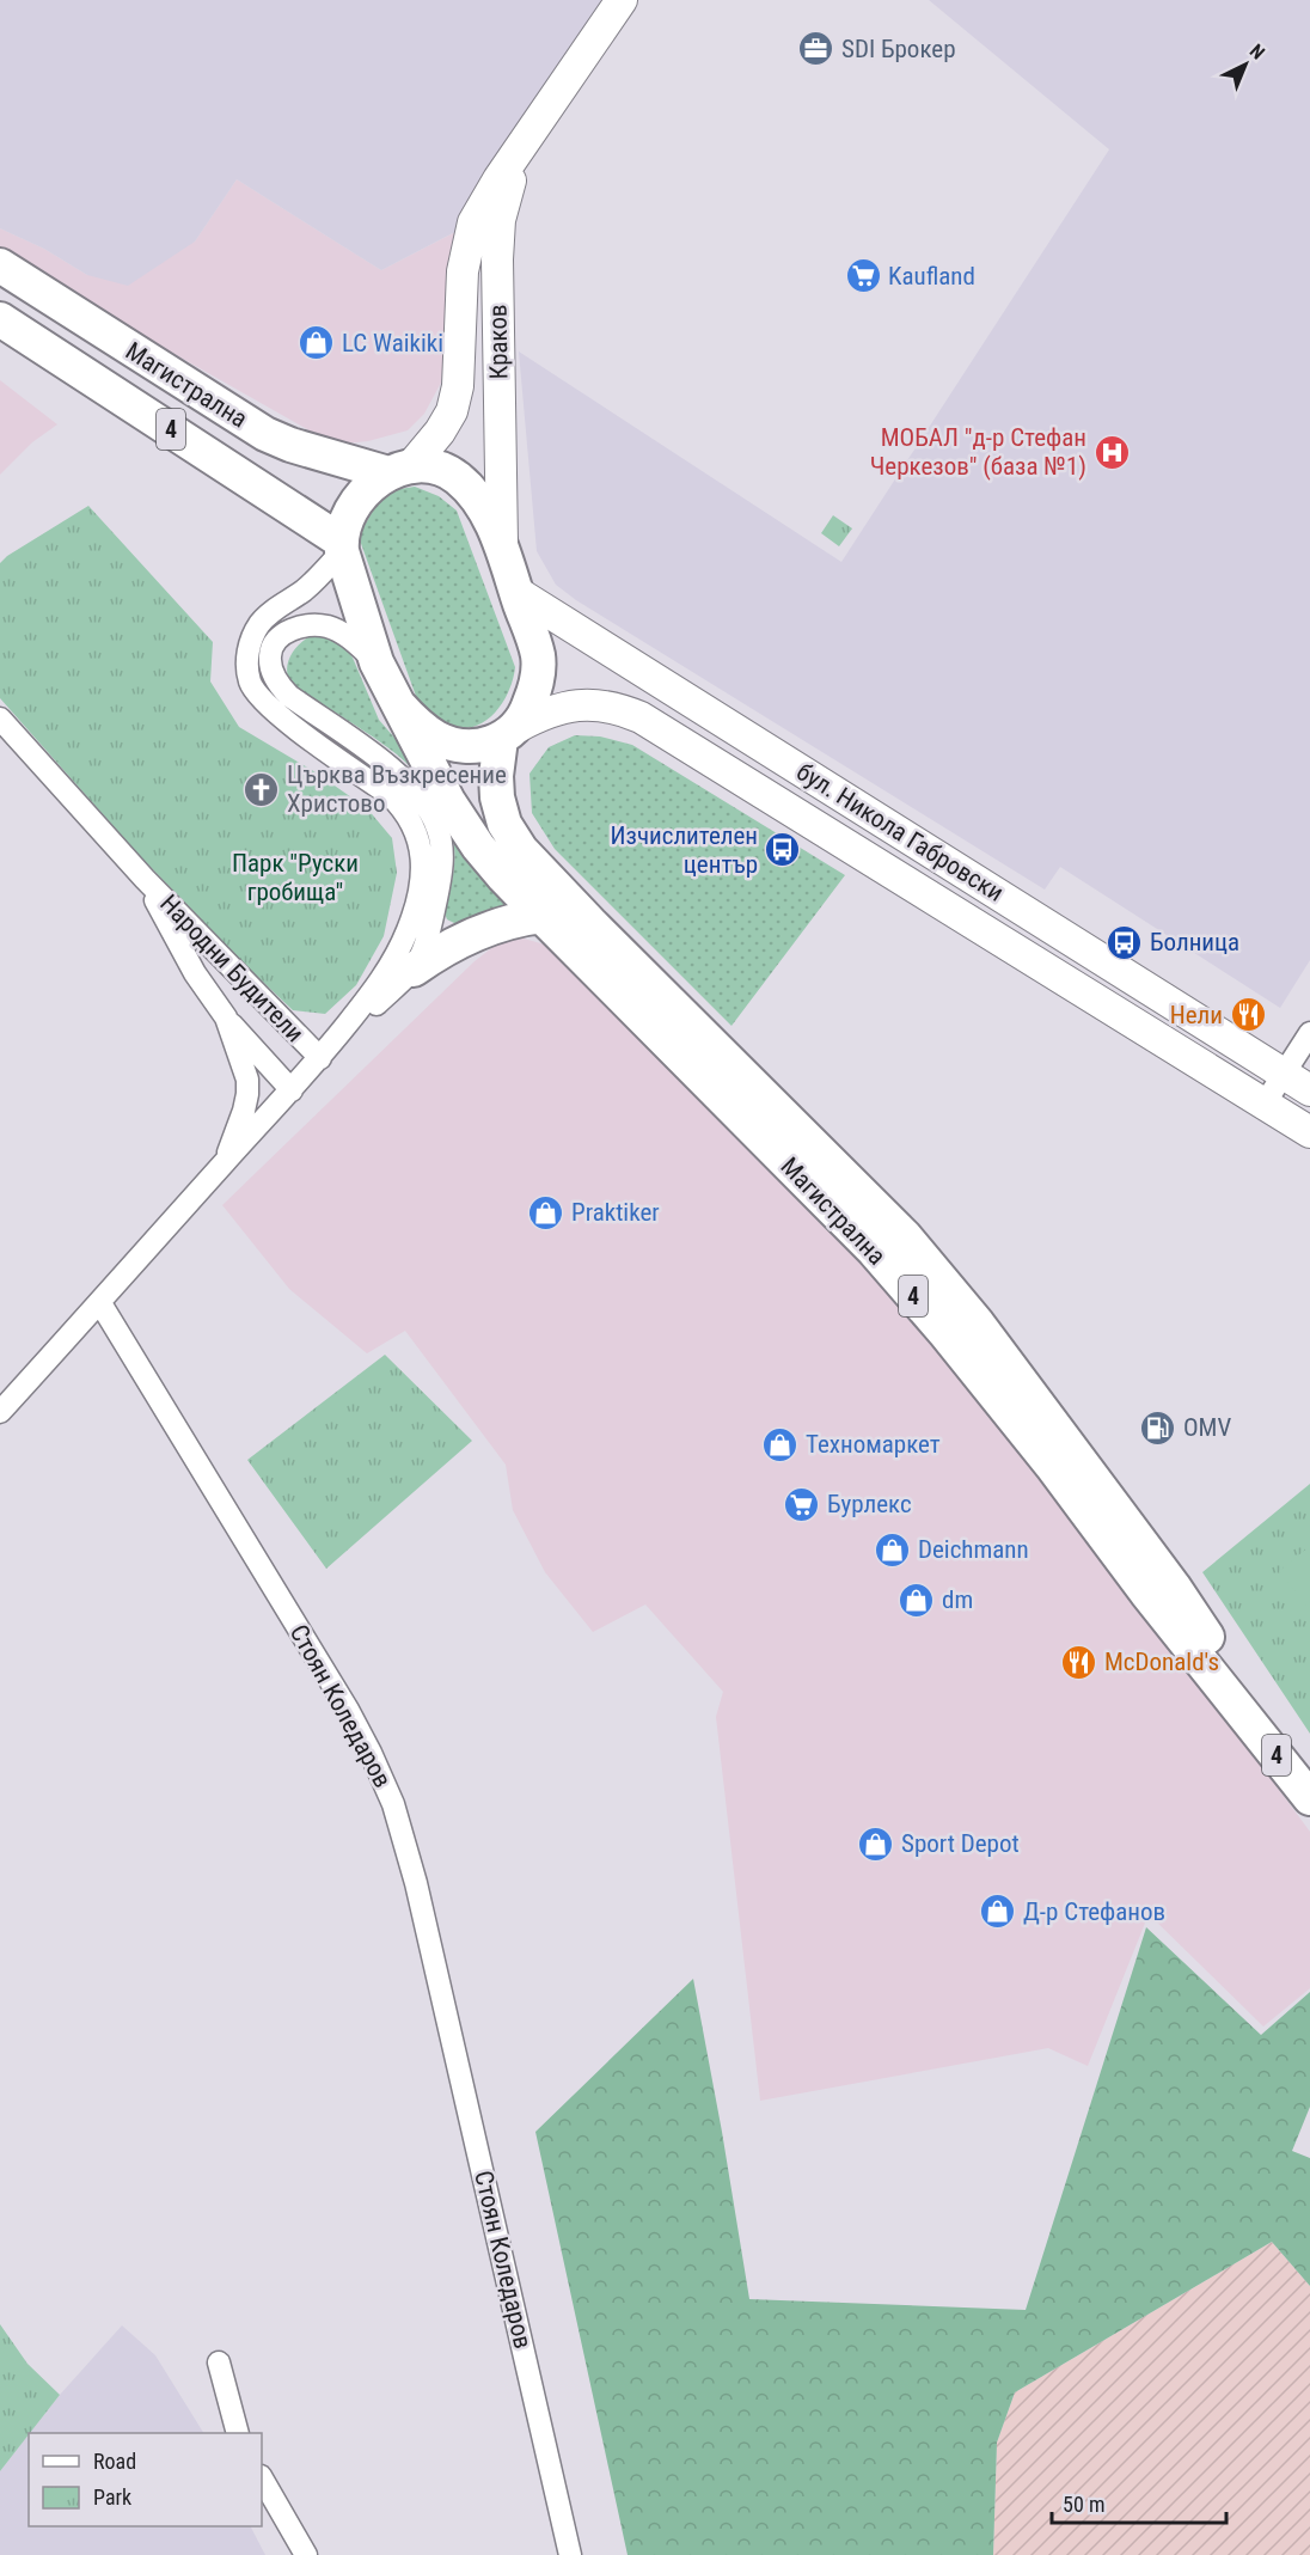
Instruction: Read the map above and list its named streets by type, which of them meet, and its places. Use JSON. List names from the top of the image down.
{
  "streets": {
    "main road": ["Магистрална", "4"],
    "street": [
      "Краков",
      "бул. Никола Габровски",
      "Народни Будители",
      "Стоян Коледаров"
    ]
  },
  "crossings": [
    ["Краков", "Магистрална"],
    ["Краков", "бул. Никола Габровски"],
    ["Магистрална", "бул. Никола Габровски"]
  ],
  "parks": ["Парк \"Руски гробища\""],
  "places": {
    "office": ["SDI Брокер"],
    "supermarket": ["Kaufland", "Бурлекс"],
    "shop": [
      "LC Waikiki",
      "Praktiker",
      "Техномаркет",
      "Deichmann",
      "dm",
      "Sport Depot",
      "Д-р Стефанов"
    ],
    "hospital": ["МОБАЛ \"д-р Стефан Черкезов\" (база №1)"],
    "church": ["Църква Възкресение Христово"],
    "bus stop": ["Изчислителен център", "Болница"],
    "restaurant": ["Нели", "McDonald's"],
    "fuel station": ["OMV"]
  },
  "legend": ["Road", "Park"],
  "scale_bar": "50 m",
  "north": "top right"
}
